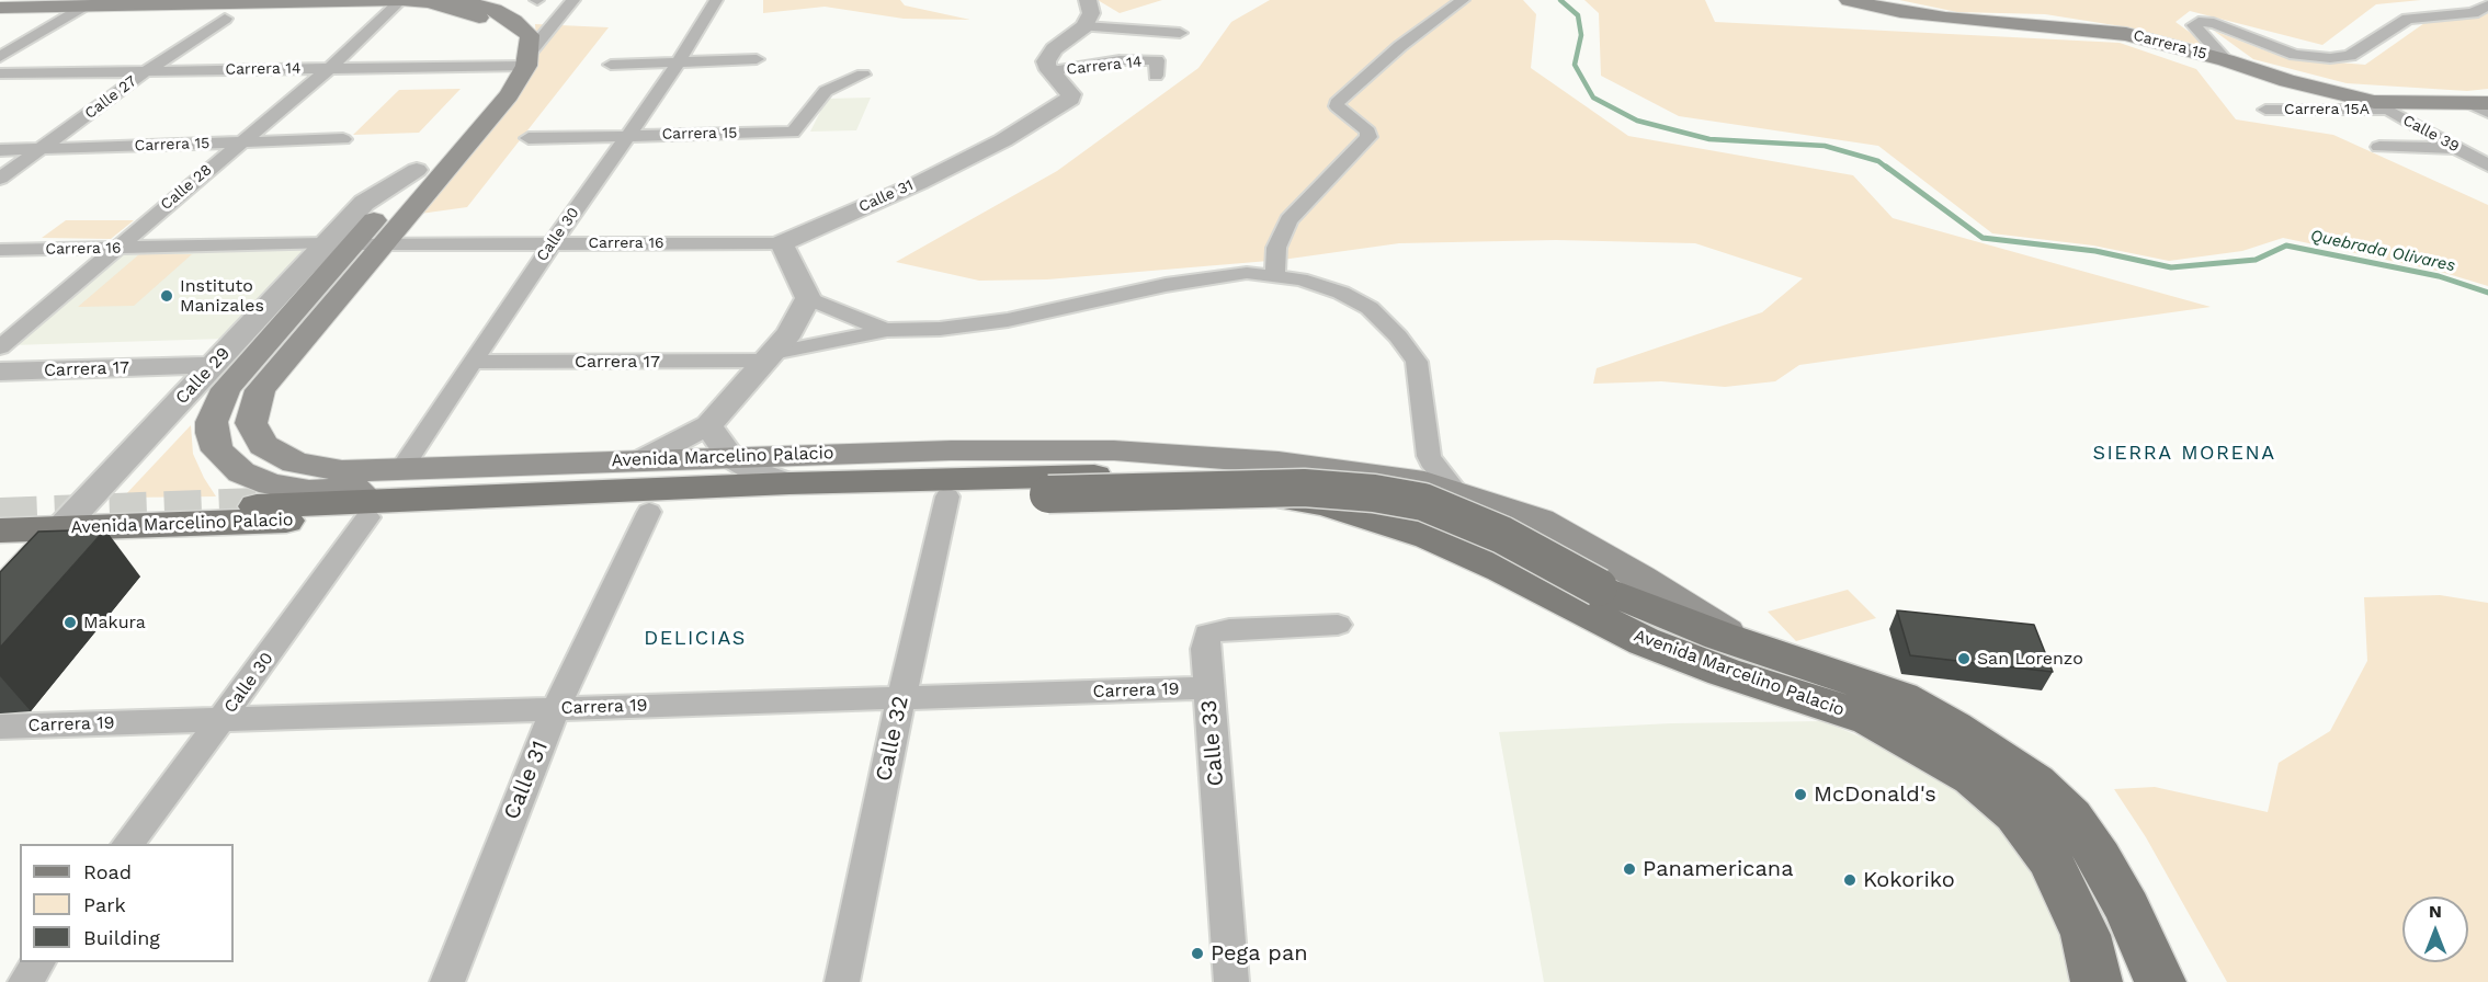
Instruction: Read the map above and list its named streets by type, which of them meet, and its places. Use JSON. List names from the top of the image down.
{
  "streets": {
    "main road": ["Carrera 15", "Avenida Marcelino Palacio"],
    "street": [
      "Carrera 14",
      "Calle 27",
      "Carrera 15A",
      "Calle 39",
      "Calle 28",
      "Calle 31",
      "Calle 30",
      "Carrera 16",
      "Carrera 17",
      "Calle 29",
      "Carrera 19",
      "Calle 32",
      "Calle 33"
    ]
  },
  "crossings": [
    ["Carrera 15", "Calle 27"],
    ["Carrera 15", "Carrera 15A"],
    ["Carrera 15", "Calle 39"],
    ["Carrera 15", "Calle 28"],
    ["Carrera 15", "Calle 30"],
    ["Carrera 14", "Calle 27"],
    ["Carrera 14", "Calle 28"],
    ["Carrera 14", "Calle 31"],
    ["Carrera 14", "Avenida Marcelino Palacio"],
    ["Carrera 15A", "Calle 39"],
    ["Calle 28", "Carrera 16"],
    ["Calle 31", "Carrera 16"],
    ["Calle 31", "Avenida Marcelino Palacio"],
    ["Calle 31", "Carrera 19"],
    ["Calle 30", "Carrera 16"],
    ["Calle 30", "Carrera 17"],
    ["Calle 30", "Avenida Marcelino Palacio"],
    ["Calle 30", "Carrera 19"],
    ["Carrera 16", "Calle 29"],
    ["Carrera 16", "Avenida Marcelino Palacio"],
    ["Carrera 17", "Calle 29"],
    ["Calle 29", "Avenida Marcelino Palacio"],
    ["Avenida Marcelino Palacio", "Calle 32"],
    ["Carrera 19", "Calle 32"],
    ["Carrera 19", "Calle 33"]
  ],
  "districts": ["SIERRA MORENA", "DELICIAS"],
  "water": ["Quebrada Olivares"],
  "places": [
    "Instituto Manizales",
    "Makura",
    "San Lorenzo",
    "McDonald's",
    "Panamericana",
    "Kokoriko",
    "Pega pan"
  ],
  "legend": ["Road", "Park", "Building"],
  "north": "top"
}
